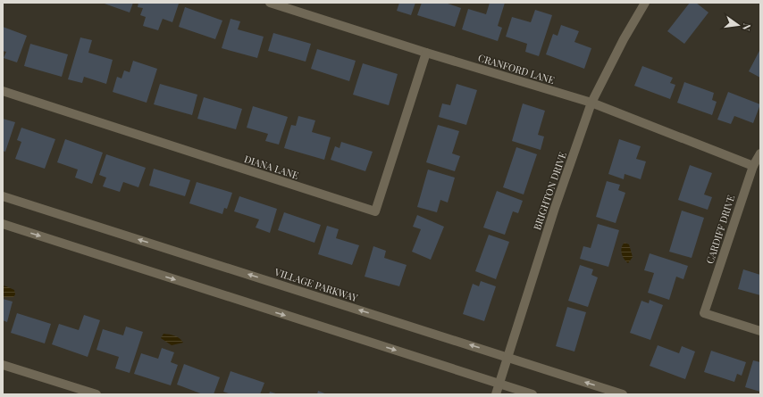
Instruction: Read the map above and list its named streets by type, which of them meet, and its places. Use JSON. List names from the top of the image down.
{
  "streets": {
    "street": [
      "CRANFORD LANE",
      "DIANA LANE",
      "BRIGHTON DRIVE",
      "CARDIFF DRIVE",
      "VILLAGE PARKWAY"
    ]
  },
  "crossings": [
    ["CRANFORD LANE", "DIANA LANE"],
    ["CRANFORD LANE", "BRIGHTON DRIVE"],
    ["CRANFORD LANE", "CARDIFF DRIVE"],
    ["BRIGHTON DRIVE", "VILLAGE PARKWAY"]
  ],
  "north": "right"
}
